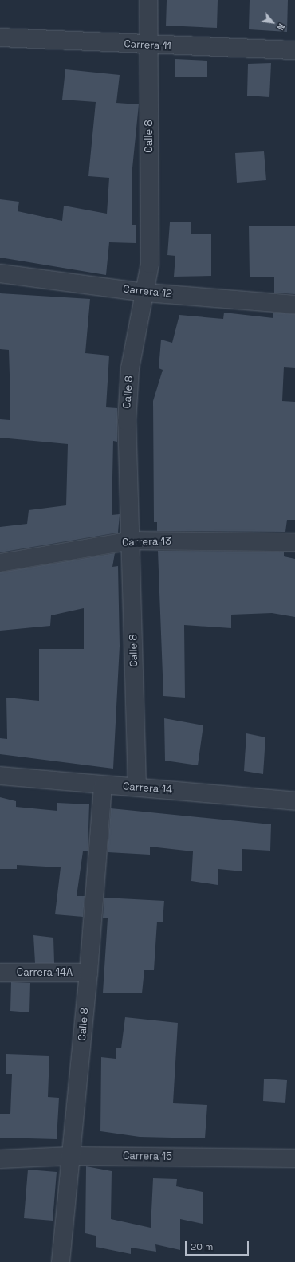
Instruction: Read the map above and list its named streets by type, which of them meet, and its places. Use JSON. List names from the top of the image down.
{
  "streets": {
    "street": [
      "Carrera 11",
      "Calle 8",
      "Carrera 12",
      "Carrera 13",
      "Carrera 14",
      "Carrera 14A",
      "Carrera 15"
    ]
  },
  "crossings": [
    ["Carrera 11", "Calle 8"],
    ["Calle 8", "Carrera 12"],
    ["Calle 8", "Carrera 13"],
    ["Calle 8", "Carrera 14"],
    ["Calle 8", "Carrera 14A"],
    ["Calle 8", "Carrera 15"]
  ],
  "scale_bar": "20 m",
  "north": "bottom right"
}
